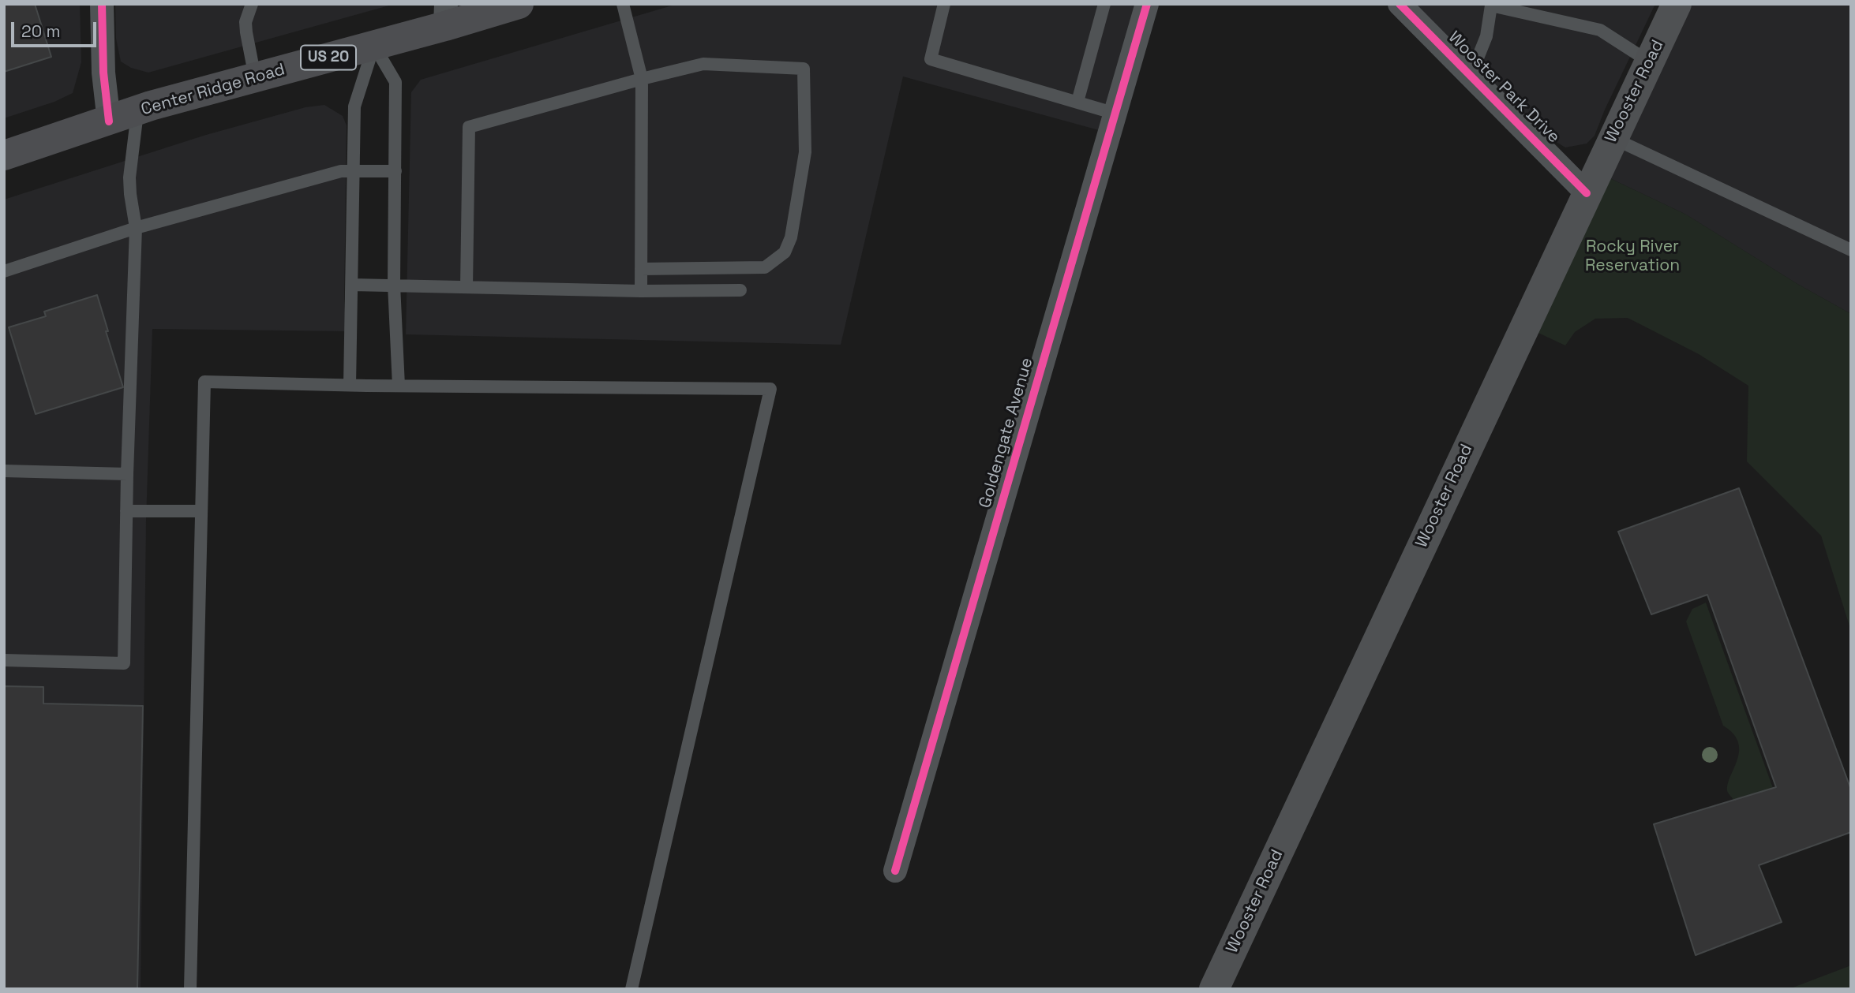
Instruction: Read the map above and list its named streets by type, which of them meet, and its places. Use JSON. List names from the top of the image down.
{
  "streets": {
    "main road": ["US 20", "Center Ridge Road", "Wooster Road"],
    "street": ["Wooster Park Drive", "Goldengate Avenue"]
  },
  "crossings": [
    ["Wooster Park Drive", "Wooster Road"]
  ],
  "parks": ["Rocky River Reservation"],
  "scale_bar": "20 m"
}
